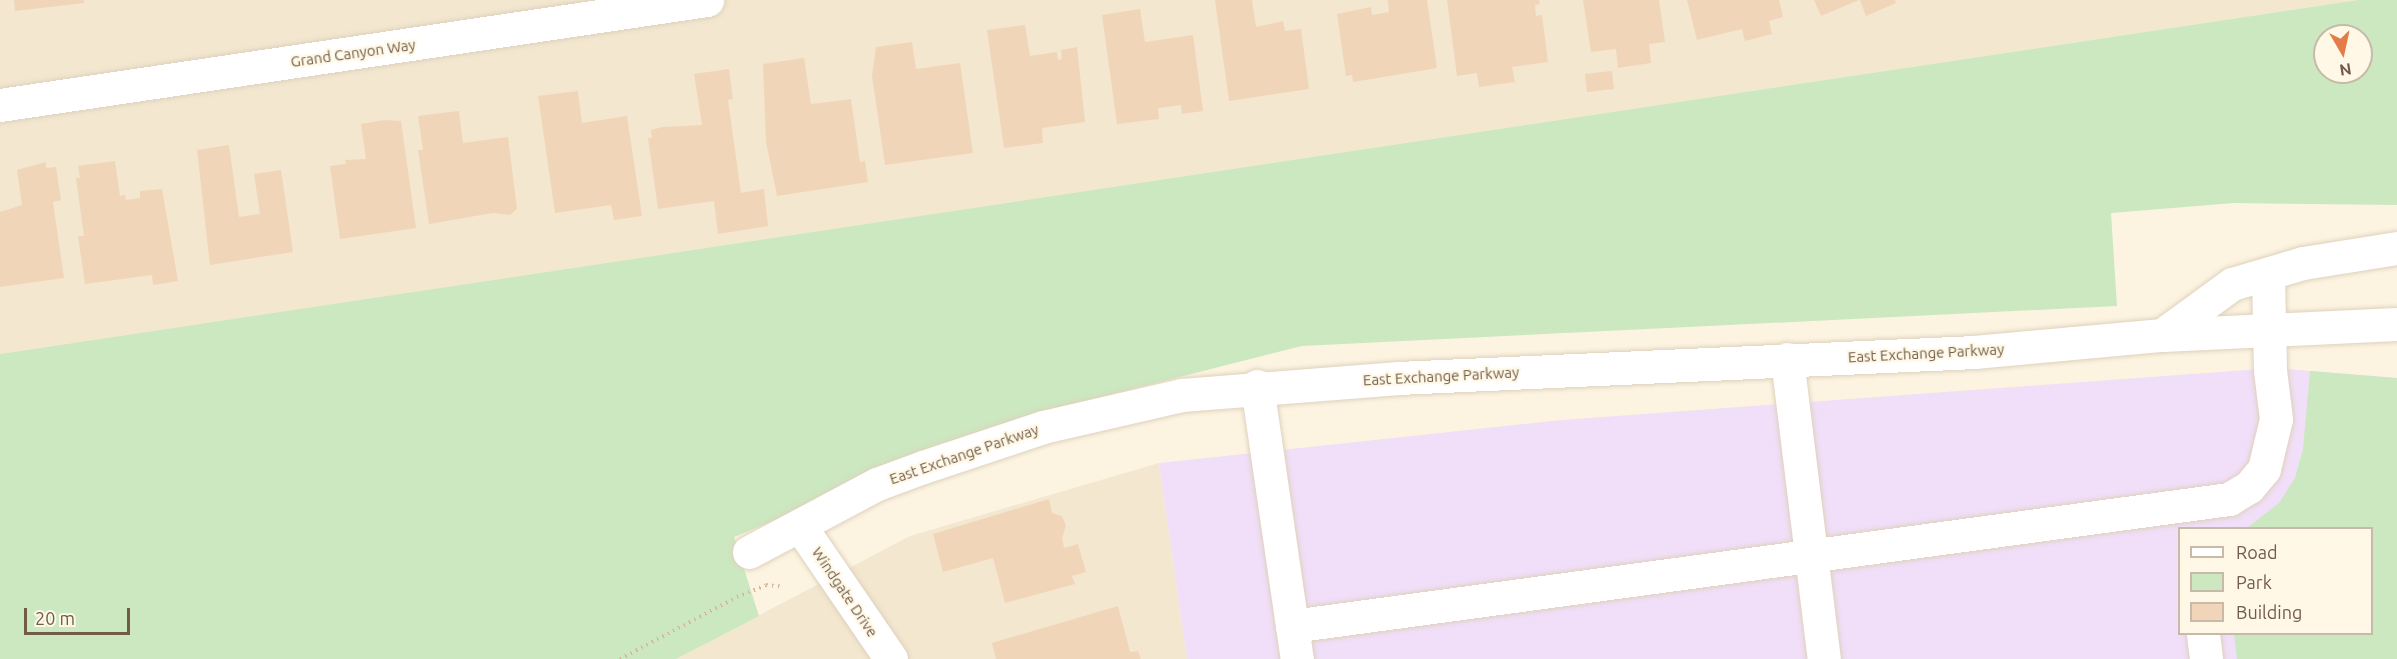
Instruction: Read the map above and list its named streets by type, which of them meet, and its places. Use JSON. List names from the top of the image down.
{
  "streets": {
    "street": ["Grand Canyon Way", "East Exchange Parkway", "Windgate Drive"]
  },
  "crossings": [
    ["East Exchange Parkway", "Windgate Drive"]
  ],
  "legend": ["Road", "Park", "Building"],
  "scale_bar": "20 m",
  "north": "bottom"
}
